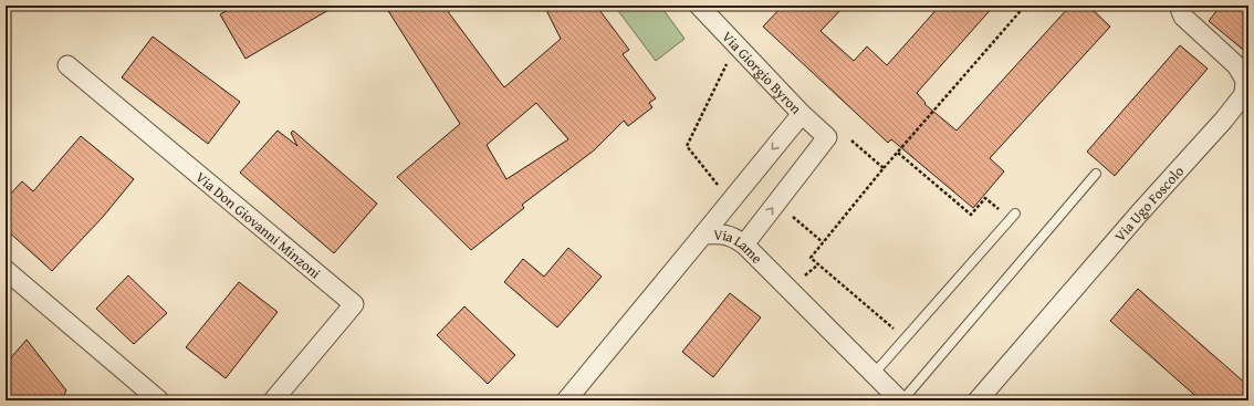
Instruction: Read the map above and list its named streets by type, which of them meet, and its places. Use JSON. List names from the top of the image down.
{
  "streets": {
    "street": [
      "Via Giorgio Byron",
      "Via Ugo Foscolo",
      "Via Don Giovanni Minzoni",
      "Via Lame"
    ]
  },
  "crossings": [
    ["Via Giorgio Byron", "Via Lame"]
  ]
}
